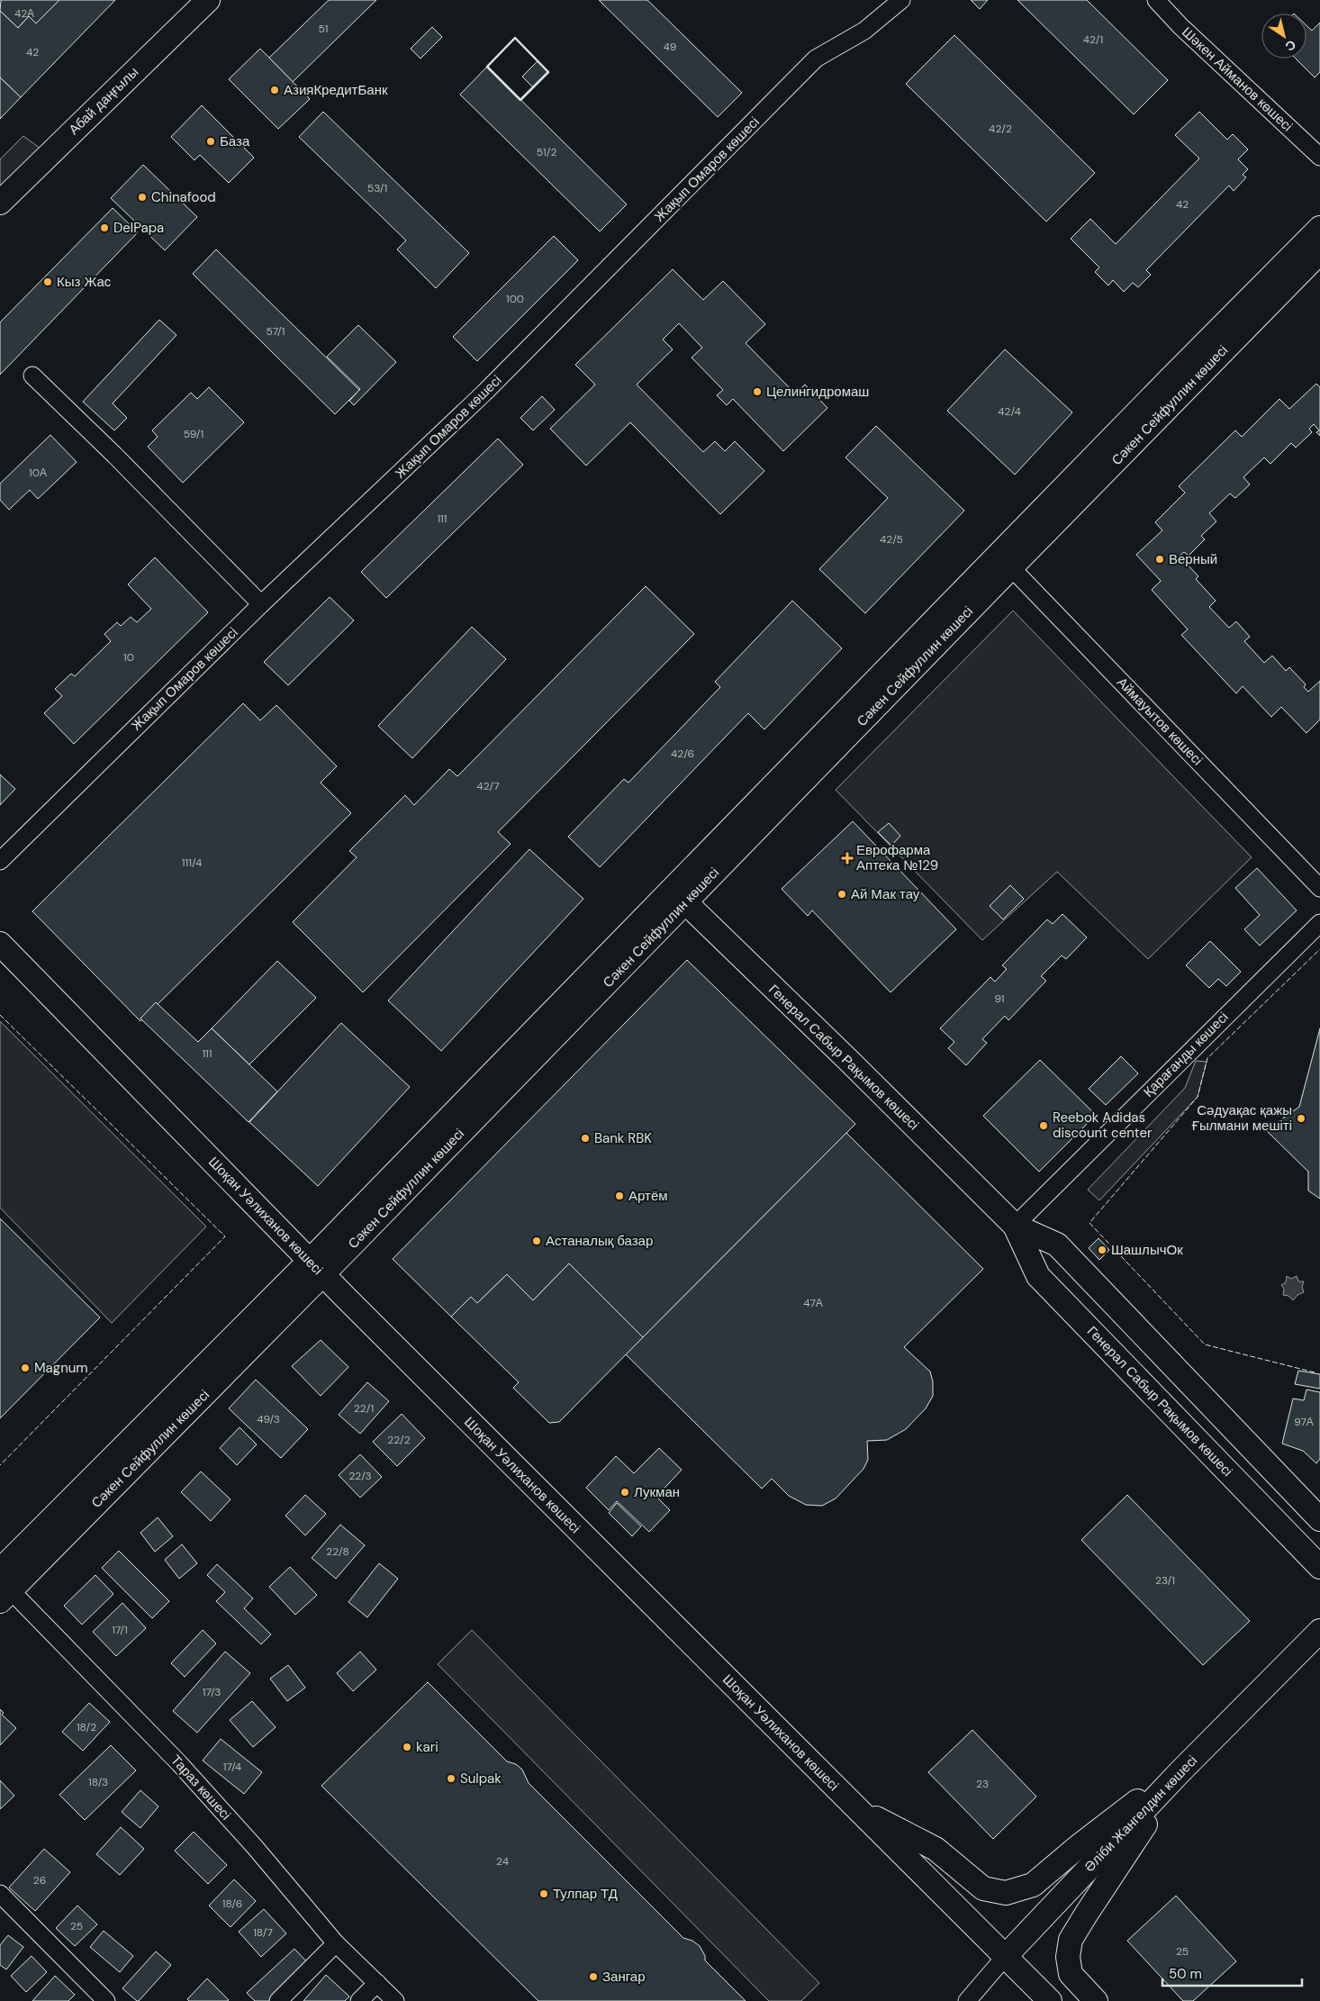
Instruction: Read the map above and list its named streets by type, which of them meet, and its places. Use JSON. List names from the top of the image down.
{
  "streets": {
    "main road": [
      "Абай даңғылы",
      "Сәкен Сейфуллин көшесі",
      "Генерал Сабыр Рақымов көшесі",
      "Шоқан Уәлиханов көшесі",
      "Әліби Жангелдин көшесі"
    ],
    "street": [
      "Шәкен Айманов көшесі",
      "Жақып Омаров көшесі",
      "Аймауытов көшесі",
      "Қарағанды көшесі",
      "Тараз көшесі"
    ]
  },
  "crossings": [
    ["Сәкен Сейфуллин көшесі", "Аймауытов көшесі"],
    ["Сәкен Сейфуллин көшесі", "Генерал Сабыр Рақымов көшесі"],
    ["Сәкен Сейфуллин көшесі", "Шоқан Уәлиханов көшесі"],
    ["Сәкен Сейфуллин көшесі", "Тараз көшесі"],
    ["Қарағанды көшесі", "Генерал Сабыр Рақымов көшесі"],
    ["Шоқан Уәлиханов көшесі", "Әліби Жангелдин көшесі"]
  ],
  "places": {
    "other": [
      "АзияКредитБанк",
      "База",
      "Chinafood",
      "DelPapa",
      "Кыз Жас",
      "Целингидромаш",
      "Верный",
      "Ай Мак тау",
      "Сәдуақас қажы Ғылмани мешіті",
      "Reebok Adidas discount center",
      "Bank RBK",
      "Артём",
      "Астаналық базар",
      "ШашлычОк",
      "Magnum",
      "Лукман",
      "kari",
      "Sulpak",
      "Тулпар ТД",
      "Зангар"
    ],
    "health": ["Еврофарма Аптека №129"]
  },
  "house_numbers": [
    "42А",
    "51",
    "42/1",
    "49",
    "42",
    "42/2",
    "51/2",
    "53/1",
    "42",
    "100",
    "57/1",
    "42/4",
    "59/1",
    "10А",
    "111",
    "42/5",
    "10",
    "42/6",
    "42/7",
    "111/4",
    "91",
    "111",
    "47А",
    "22/1",
    "49/3",
    "97А",
    "22/2",
    "22/3",
    "22/8",
    "23/1",
    "17/1",
    "17/3",
    "18/2",
    "17/4",
    "18/3",
    "23",
    "24",
    "26",
    "18/6",
    "25",
    "18/7",
    "25"
  ],
  "scale_bar": "50 m",
  "north": "bottom right"
}
